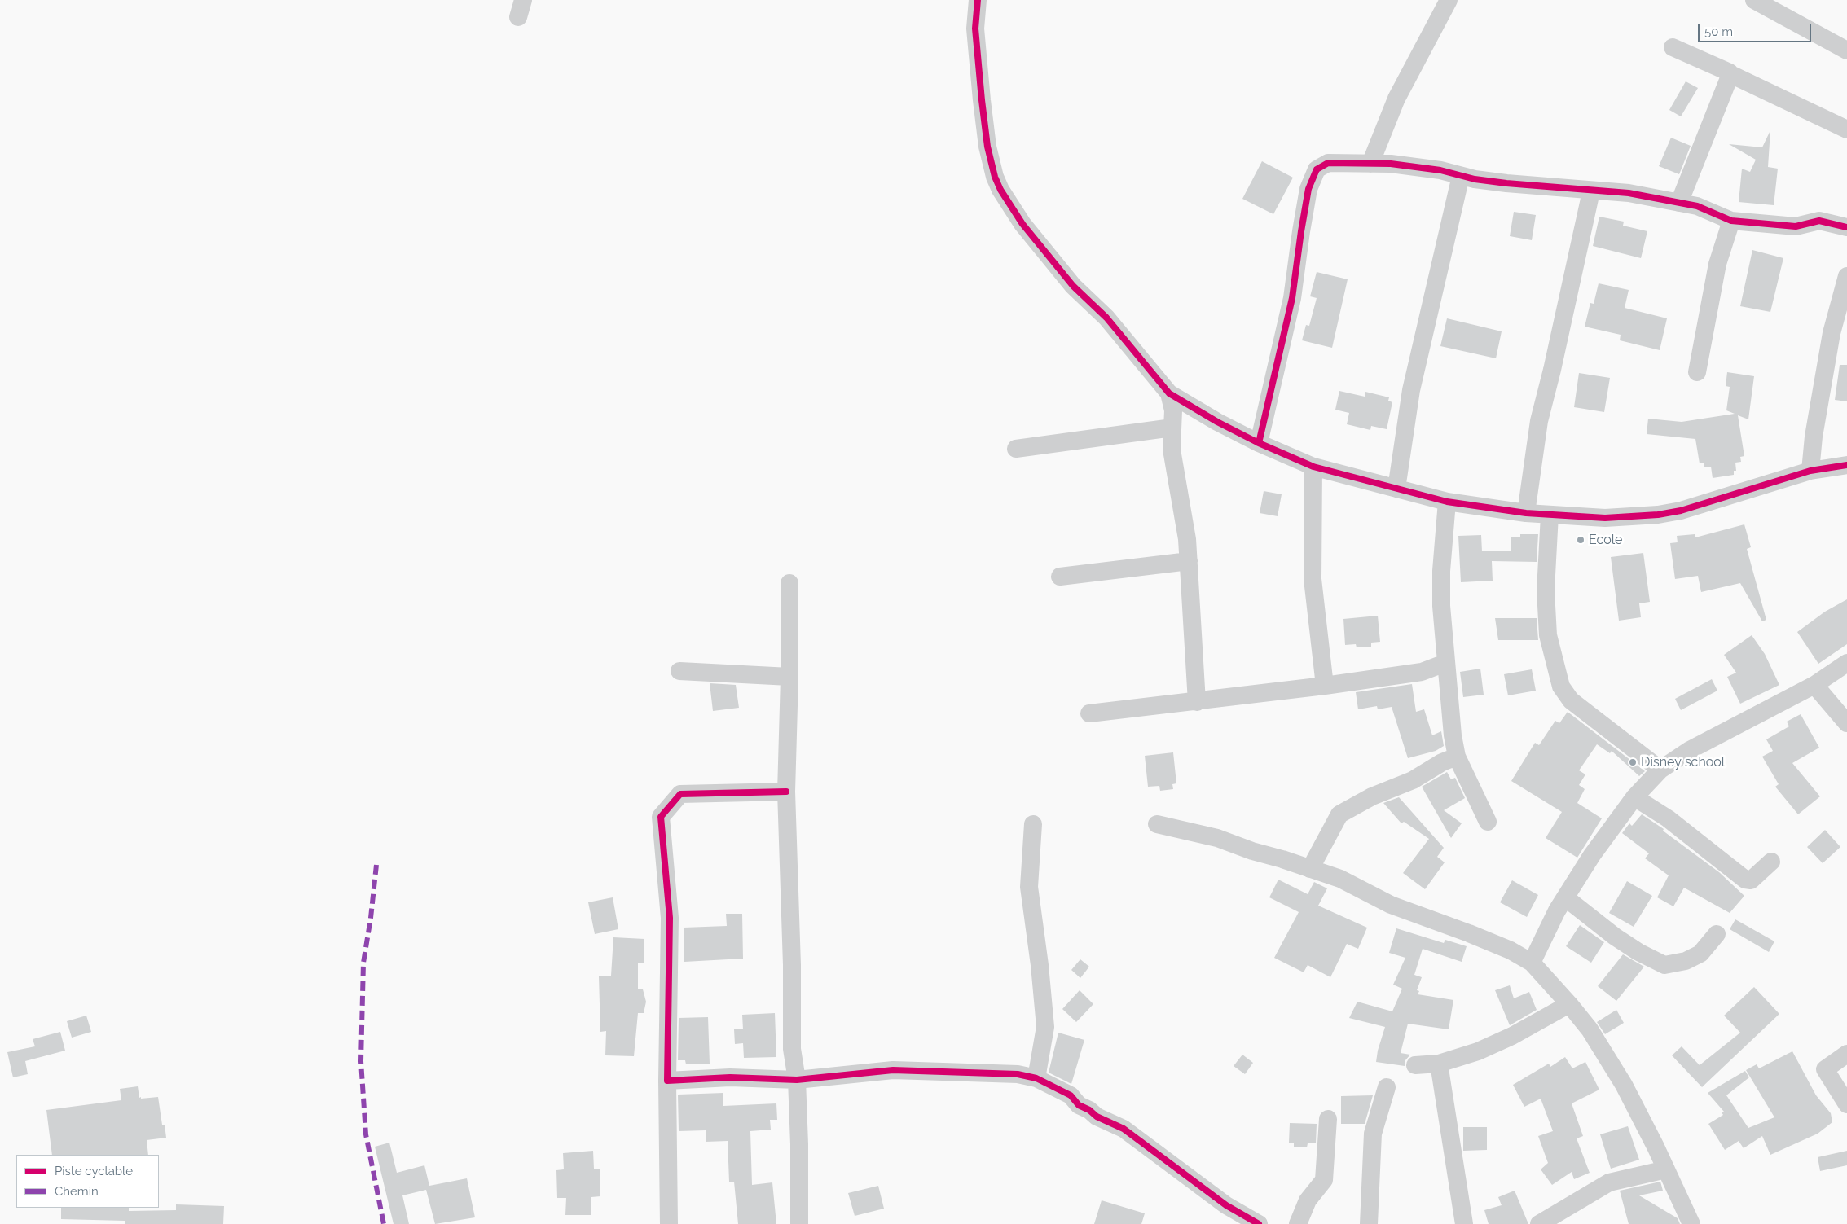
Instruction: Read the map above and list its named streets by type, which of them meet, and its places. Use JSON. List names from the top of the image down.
{
  "places": ["Ecole", "Disney school"],
  "legend": ["Piste cyclable", "Chemin"],
  "scale_bar": "50 m"
}
